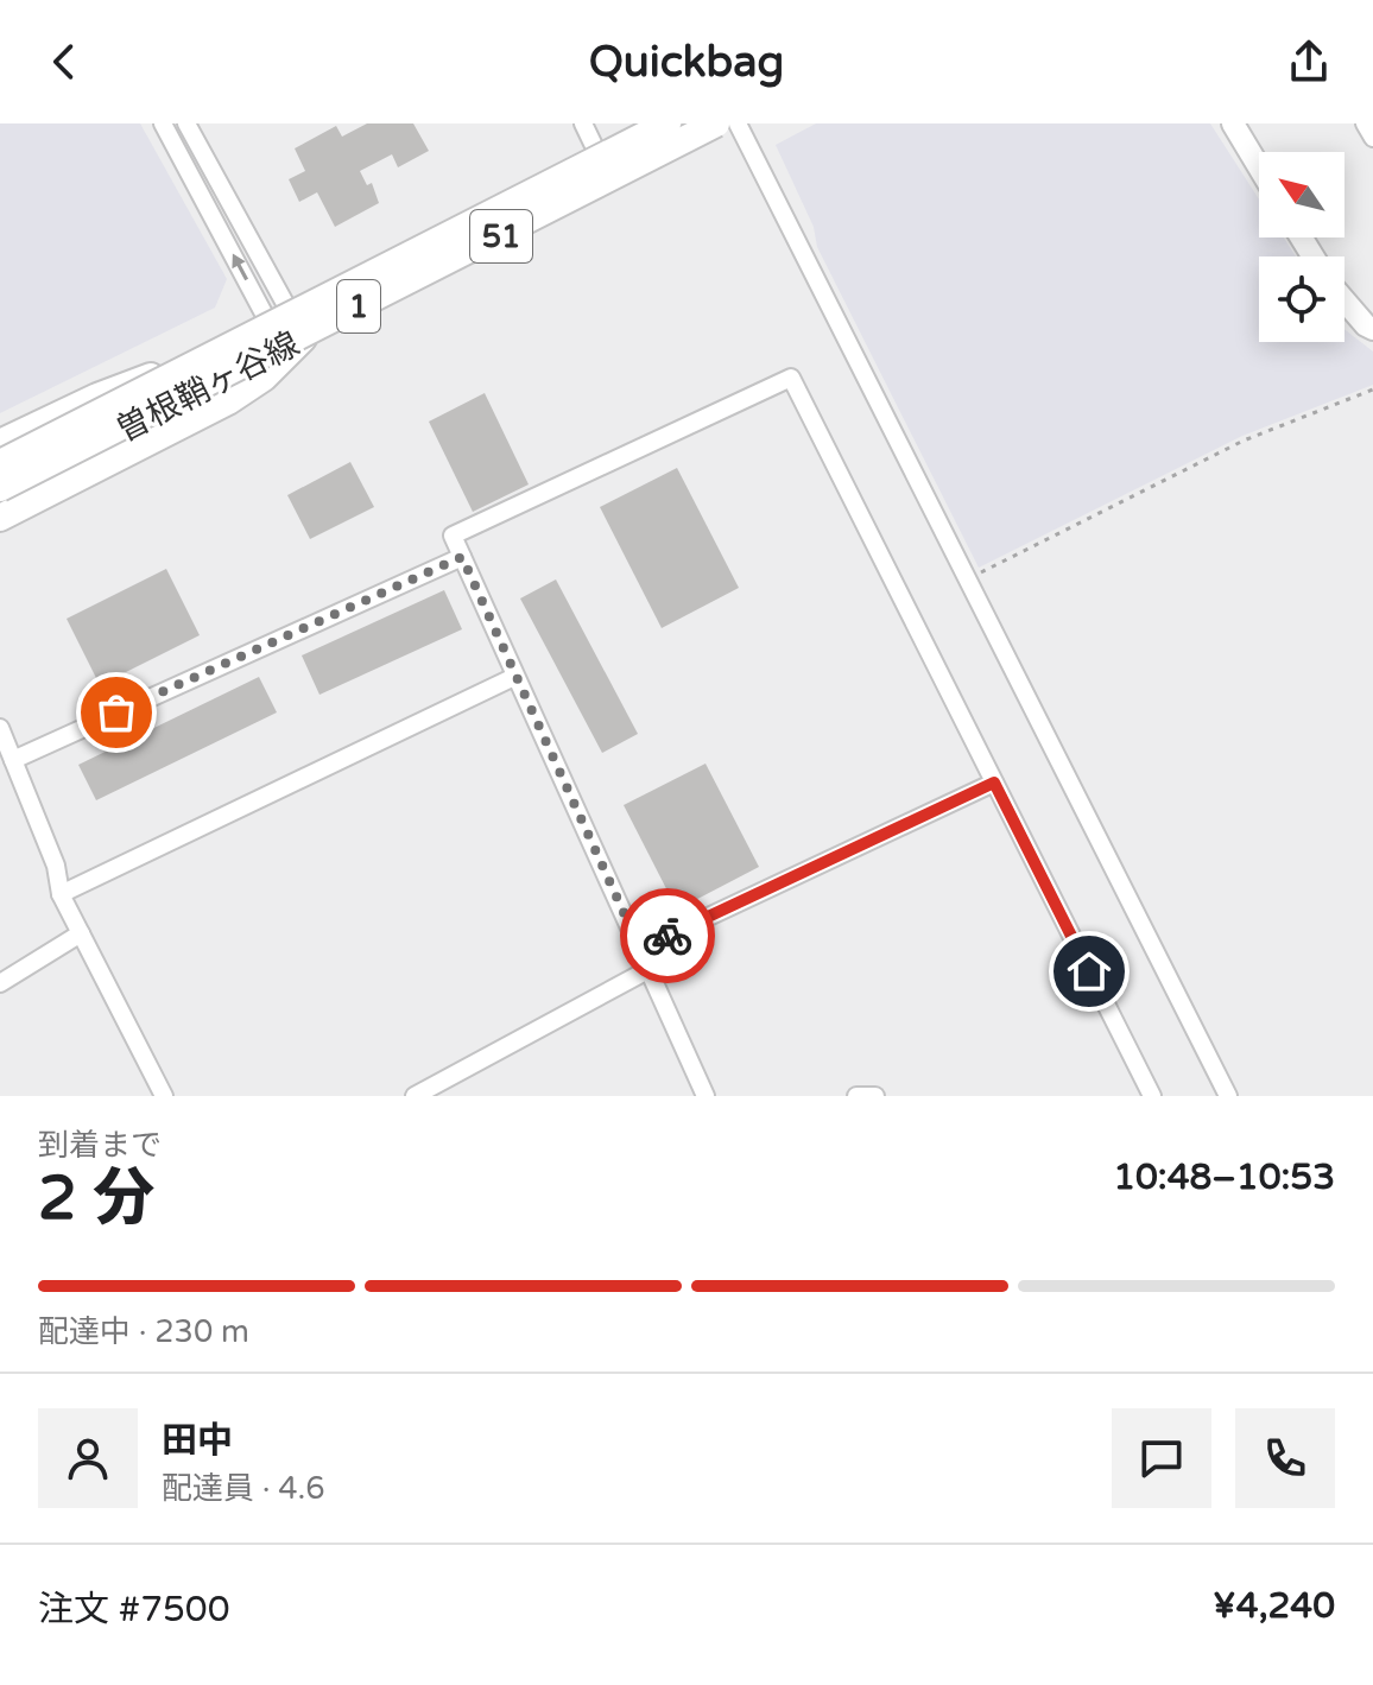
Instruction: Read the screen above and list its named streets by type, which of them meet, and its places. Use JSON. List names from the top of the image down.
{
  "streets": {
    "highway": ["1"],
    "main road": ["51", "曽根鞘ヶ谷線"]
  },
  "crossings": [
    ["1", "曽根鞘ヶ谷線"]
  ],
  "north": "top left",
  "page": {
    "header": "Quickbag",
    "heading": ["2 分", "到着まで", "10:48–10:53"],
    "panel": [
      "田中",
      "配達員 · 4.6",
      "注文 #7500",
      "¥4,240"
    ],
    "bar": "配達中 · 230 m"
  }
}
